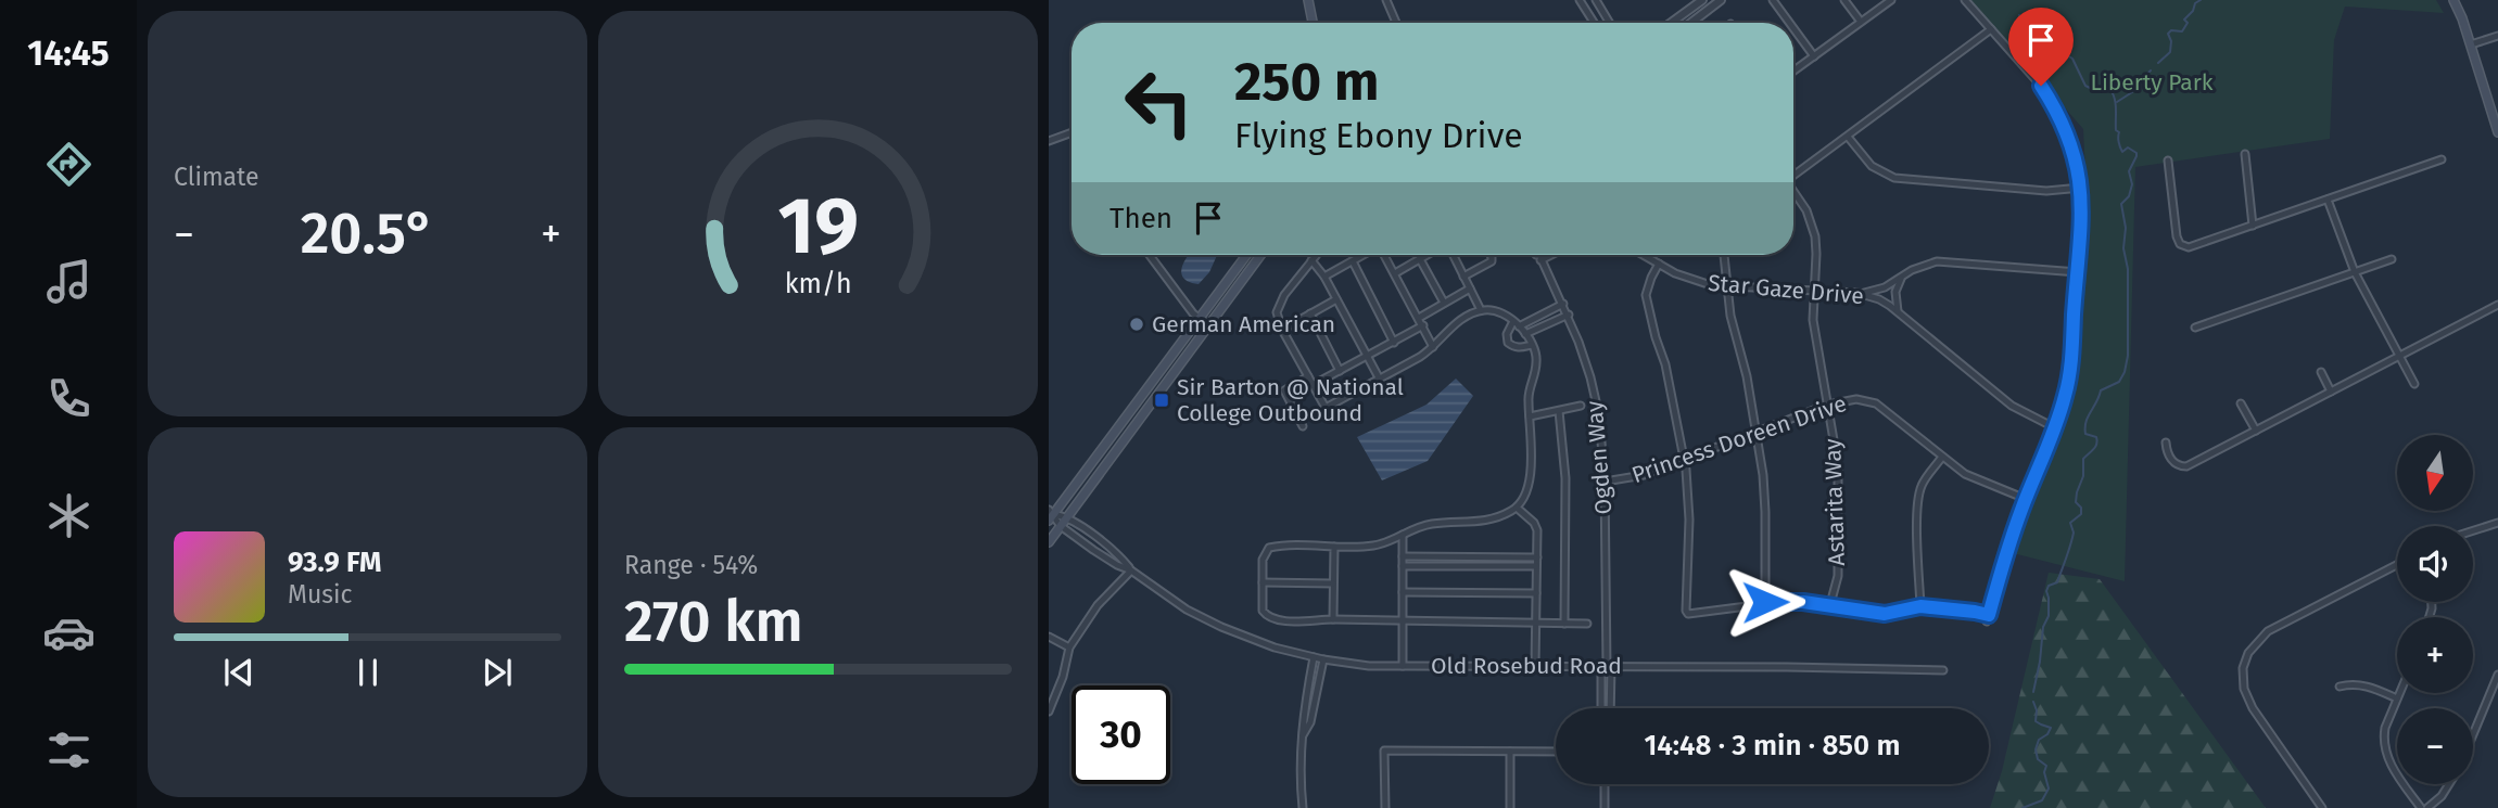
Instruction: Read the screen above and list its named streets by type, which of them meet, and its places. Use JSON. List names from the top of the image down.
{
  "streets": {
    "street": [
      "Star Gaze Drive",
      "Princess Doreen Drive",
      "Ogden Way",
      "Astarita Way",
      "Old Rosebud Road"
    ]
  },
  "crossings": [
    ["Star Gaze Drive", "Astarita Way"],
    ["Princess Doreen Drive", "Ogden Way"],
    ["Princess Doreen Drive", "Astarita Way"],
    ["Ogden Way", "Old Rosebud Road"]
  ],
  "parks": ["Liberty Park"],
  "places": {
    "other": ["German American"],
    "transit": ["Sir Barton @ National College Outbound"]
  },
  "north": "bottom",
  "page": {
    "tabs": "14:45",
    "tile": [
      "Climate",
      ["Range · 54%", "270 km"]
    ],
    "turn": ["250 m", "Flying Ebony Drive"],
    "then": "Then",
    "heat": ["−", "20.5°", "+"],
    "map_buttons": ["+", "−"],
    "song": ["93.9 FM", "Music"],
    "limit": "30",
    "trip": "14:48 · 3 min · 850 m",
    "gauge": ["19", "km/h"]
  }
}
